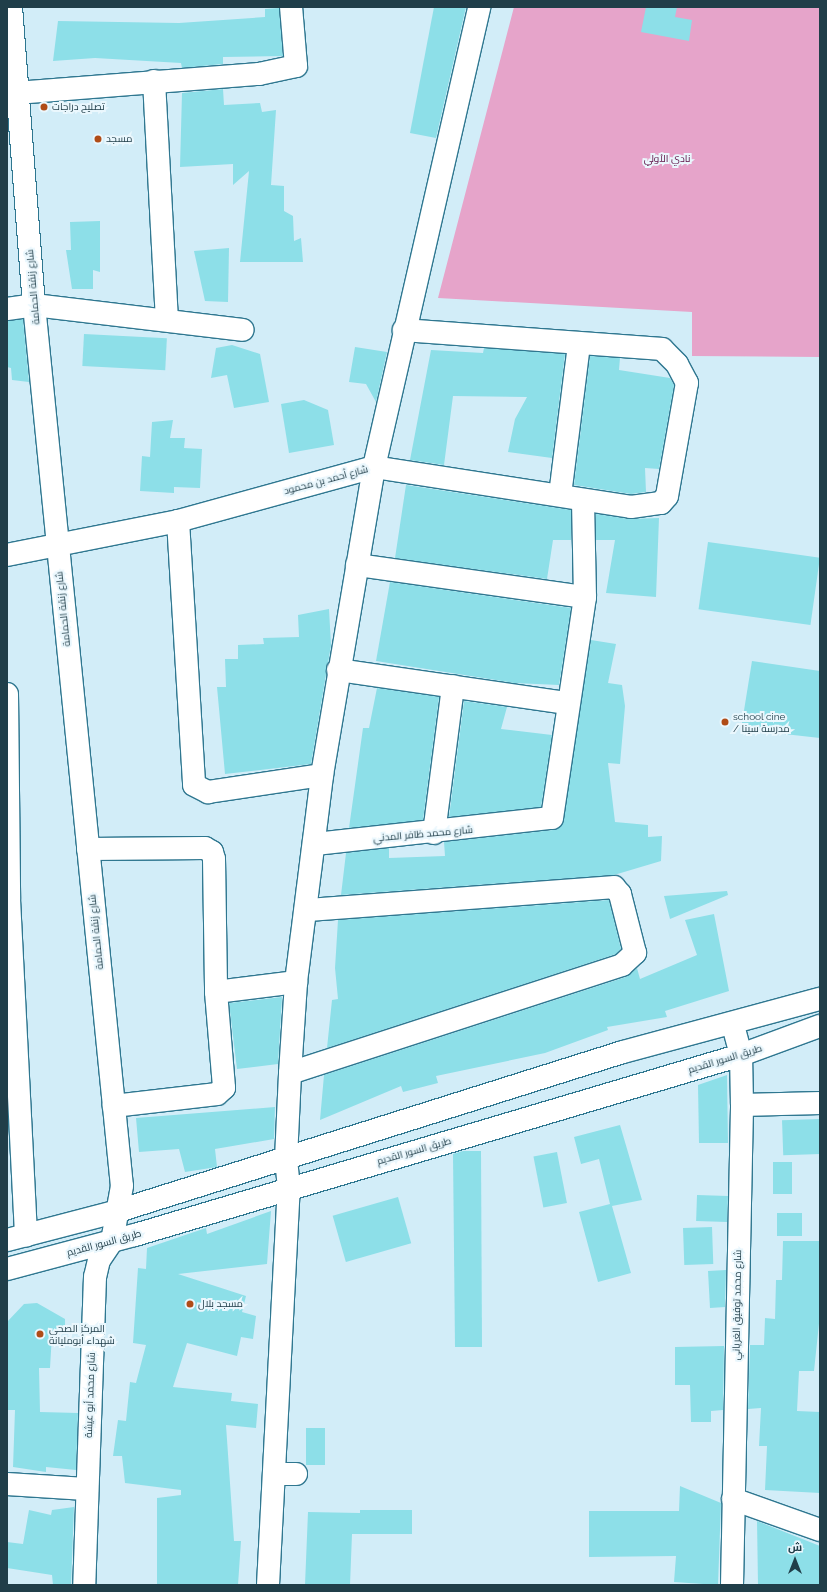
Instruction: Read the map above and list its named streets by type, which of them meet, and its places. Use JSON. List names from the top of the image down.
{
  "streets": {
    "street": [
      "شارع زنقة الحمامة",
      "شارع أحمد بن محمود",
      "شارع محمد ظافر المدني",
      "طريق السور القديم",
      "شارع محمد توفيق الغرياني",
      "شارع محمد أبو عيشة"
    ]
  },
  "crossings": [
    ["شارع زنقة الحمامة", "شارع أحمد بن محمود"],
    ["شارع زنقة الحمامة", "شارع محمد أبو عيشة"],
    ["طريق السور القديم", "شارع محمد توفيق الغرياني"],
    ["طريق السور القديم", "شارع محمد أبو عيشة"]
  ],
  "parks": ["نادي الأولي"],
  "places": [
    "تصليح دراجات",
    "مسجد",
    "school cine / مدرسة سينا",
    "مسجد بلال",
    "المركز الصحي شهداء أبومليانة"
  ],
  "north": "top"
}
